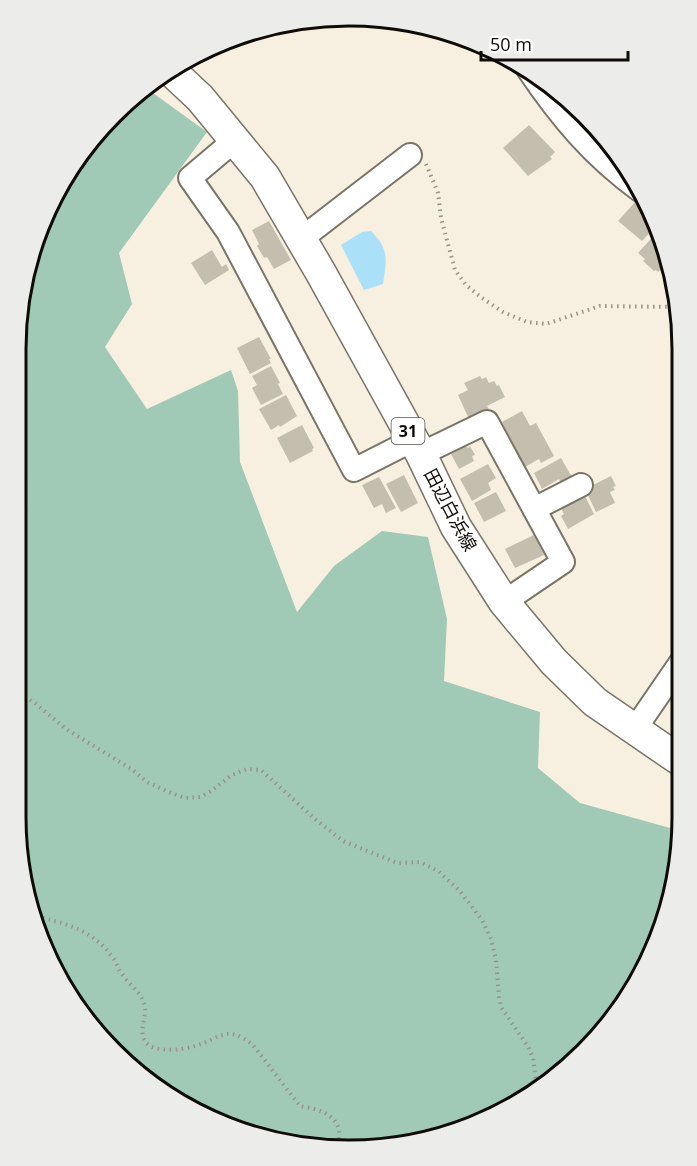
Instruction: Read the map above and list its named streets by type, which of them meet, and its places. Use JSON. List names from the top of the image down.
{
  "streets": {
    "main road": ["31", "田辺白浜線"]
  },
  "scale_bar": "50 m"
}
